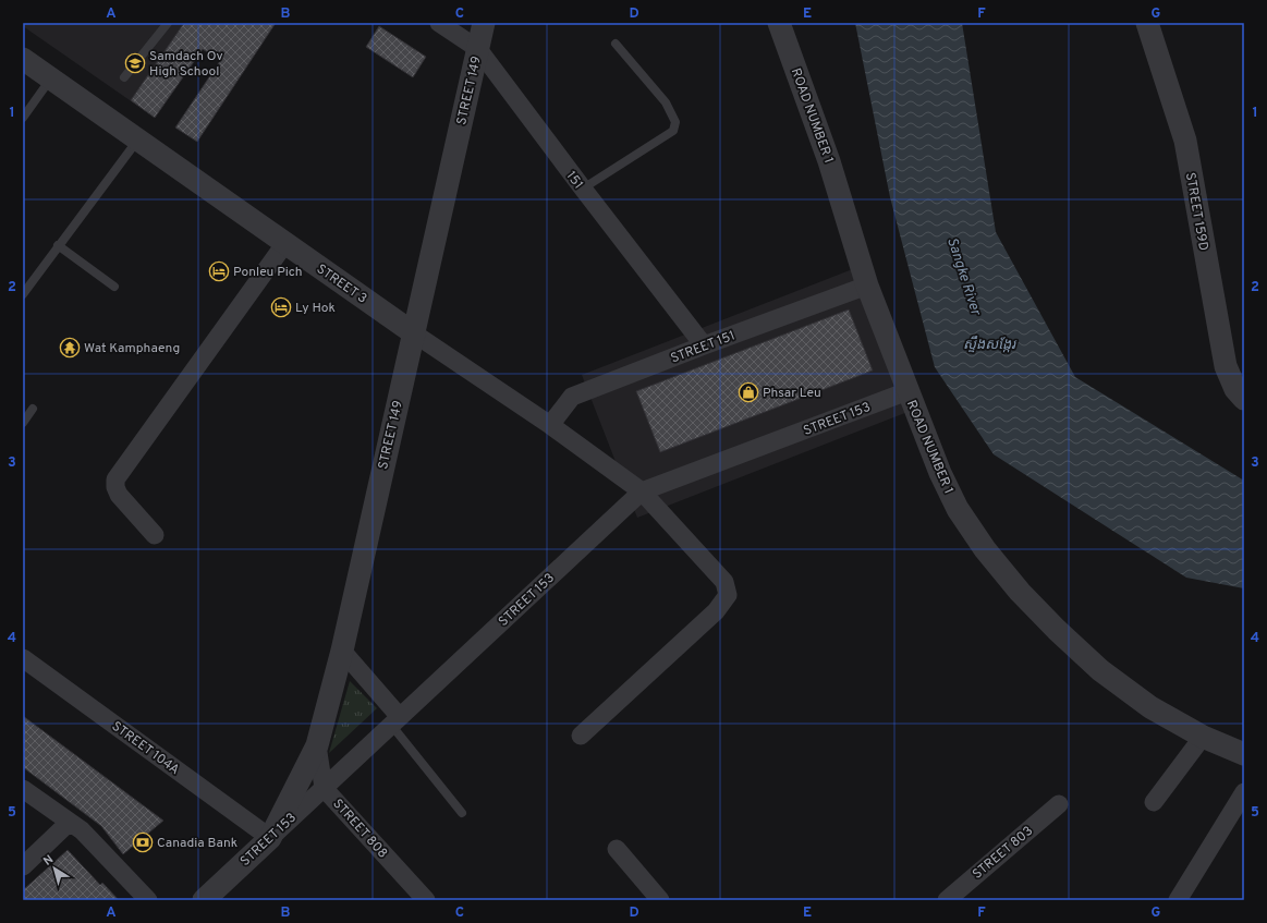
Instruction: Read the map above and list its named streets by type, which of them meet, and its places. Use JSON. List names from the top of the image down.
{
  "streets": {
    "street": [
      "STREET 149",
      "ROAD NUMBER 1",
      "151",
      "STREET 159D",
      "STREET 3",
      "STREET 151",
      "STREET 153",
      "STREET 104A",
      "STREET 808",
      "STREET 803"
    ]
  },
  "crossings": [
    ["STREET 149", "151"],
    ["STREET 149", "STREET 3"],
    ["STREET 149", "STREET 153"],
    ["STREET 149", "STREET 104A"],
    ["STREET 149", "STREET 808"],
    ["ROAD NUMBER 1", "STREET 151"],
    ["ROAD NUMBER 1", "STREET 153"],
    ["151", "STREET 151"],
    ["STREET 3", "STREET 151"],
    ["STREET 3", "STREET 153"],
    ["STREET 153", "STREET 104A"],
    ["STREET 153", "STREET 808"]
  ],
  "water": ["Sangke River", "ស្ទឹងសង្កែរ"],
  "places": {
    "school or university": ["Samdach Ov High School"],
    "hotel": ["Ponleu Pich", "Ly Hok"],
    "temple": ["Wat Kamphaeng"],
    "shop": ["Phsar Leu"],
    "bank": ["Canadia Bank"]
  },
  "north": "top left",
  "grid": {
    "columns": [
      "A",
      "B",
      "C",
      "D",
      "E",
      "F",
      "G"
    ],
    "rows": [
      "1",
      "2",
      "3",
      "4",
      "5"
    ]
  }
}
